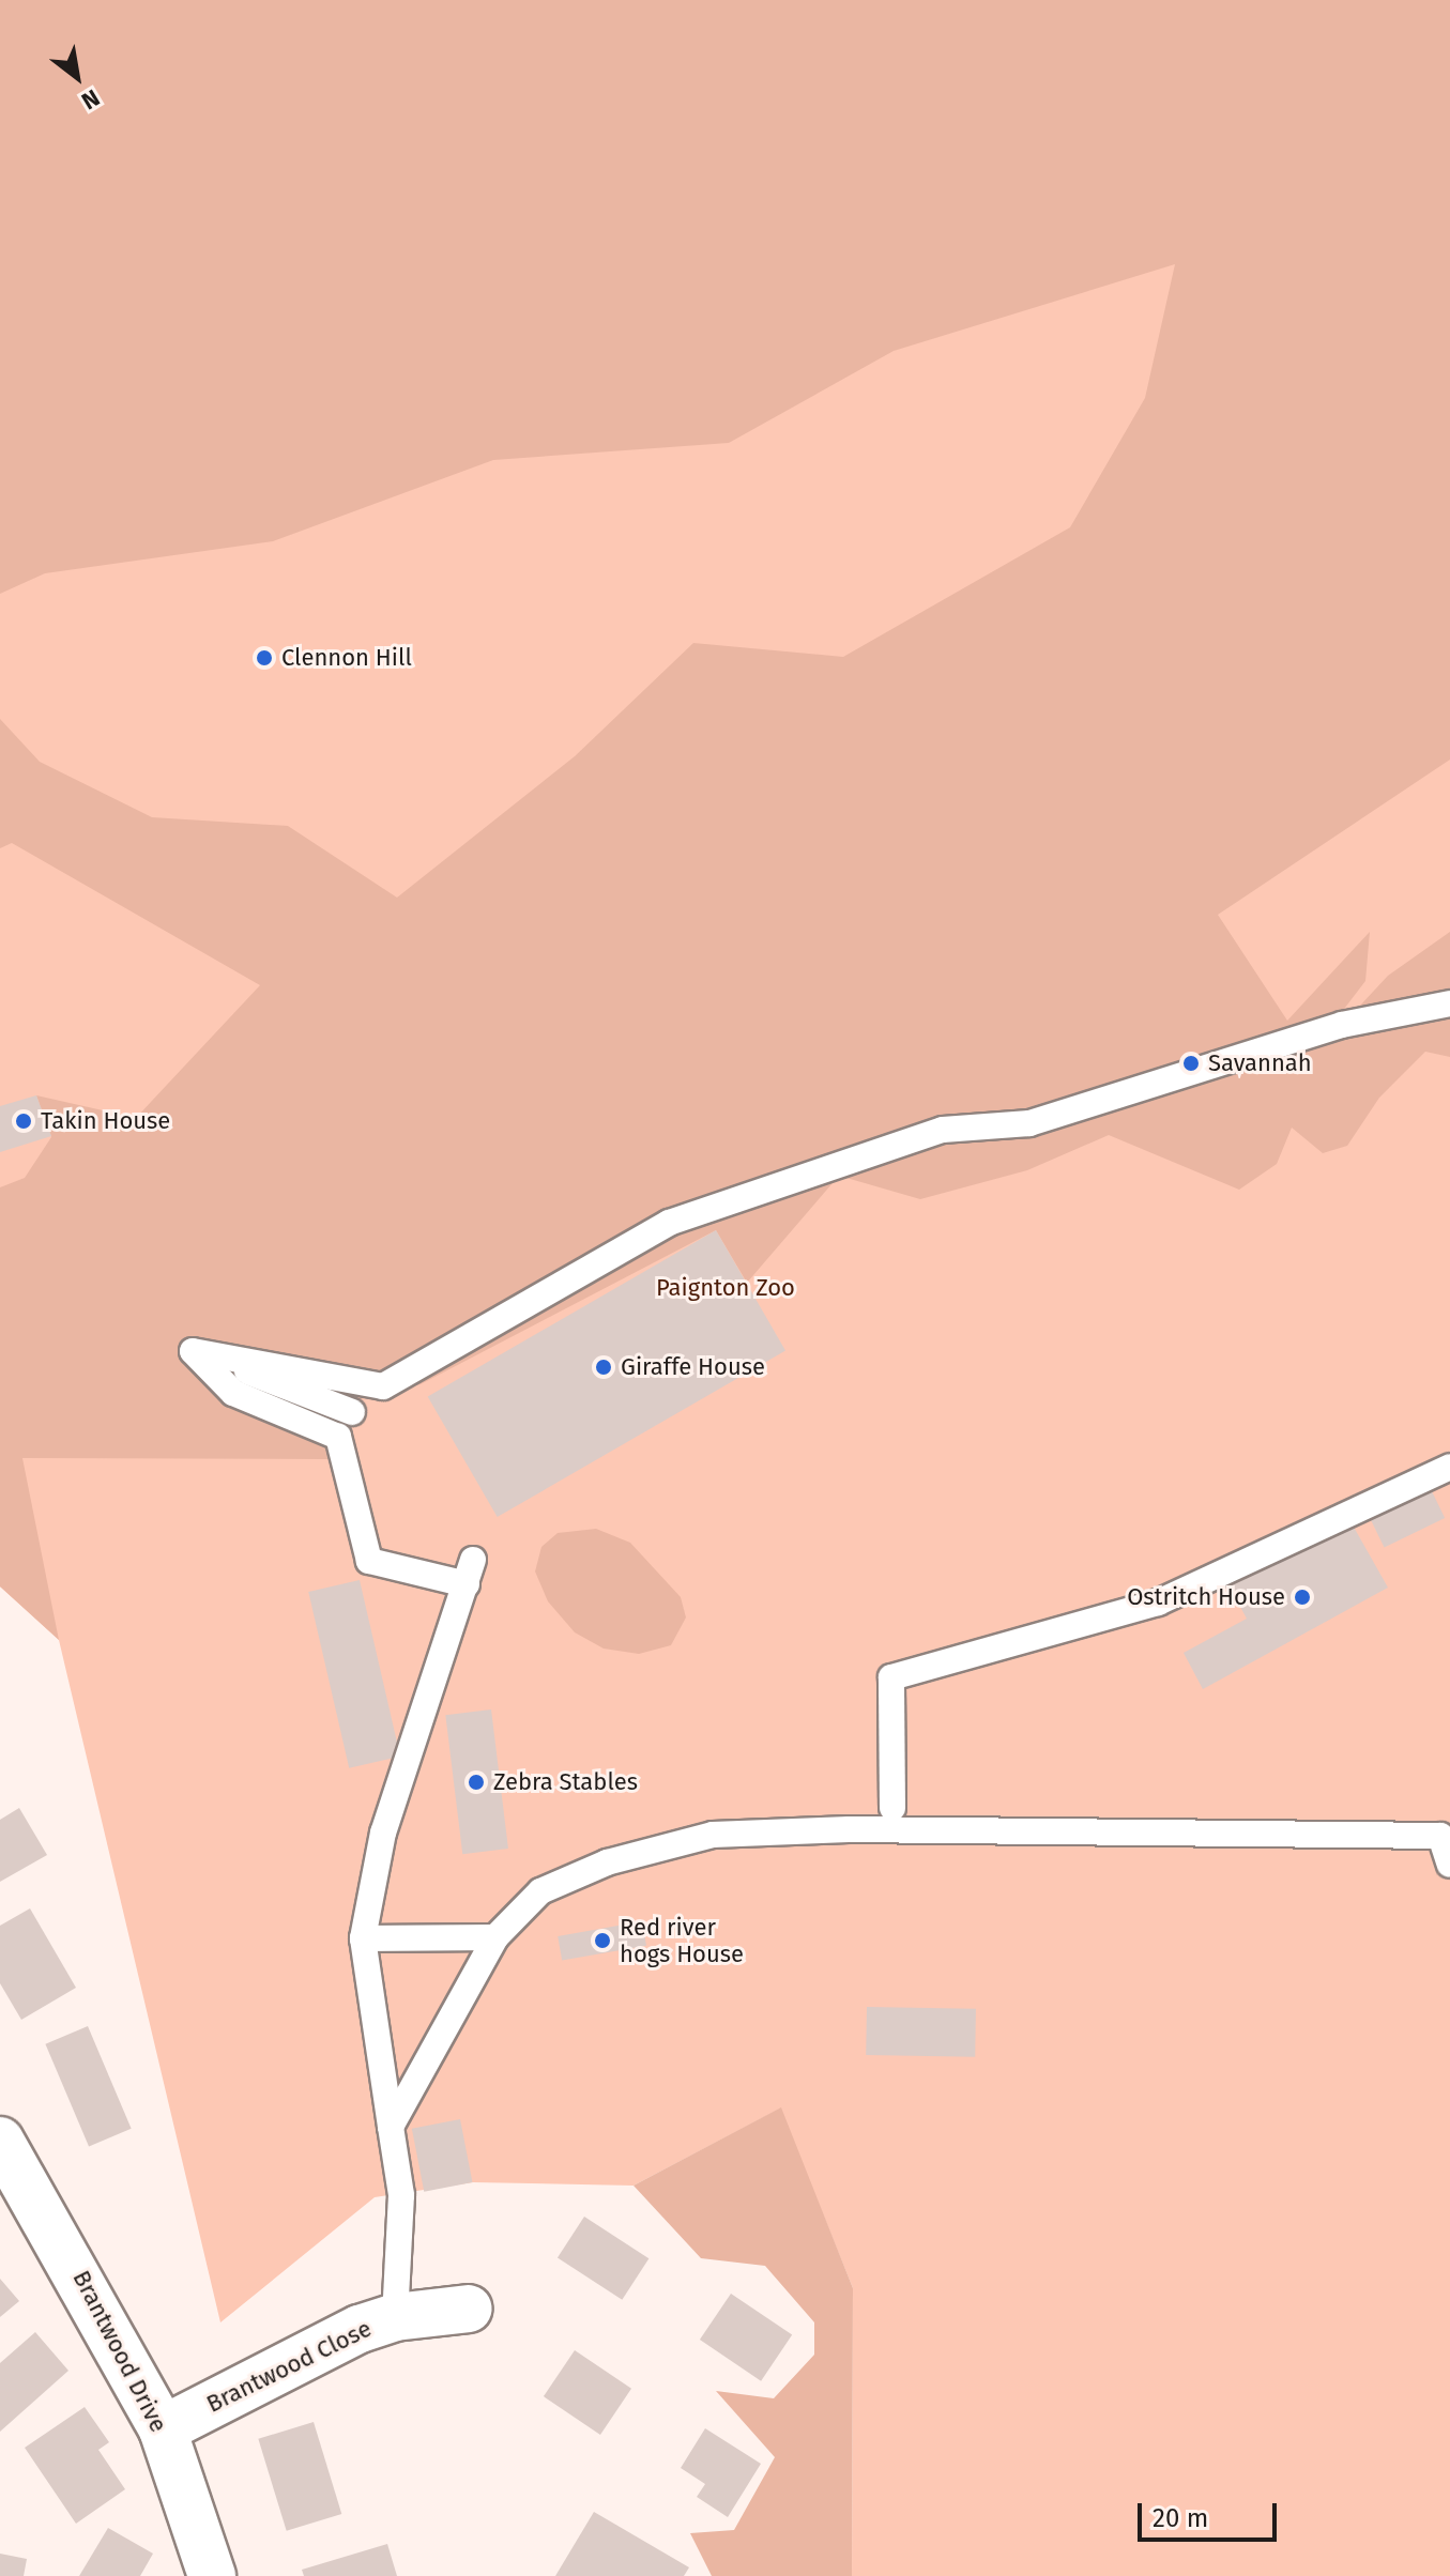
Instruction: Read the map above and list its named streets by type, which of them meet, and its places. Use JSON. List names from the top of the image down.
{
  "streets": {
    "street": ["Brantwood Drive", "Brantwood Close"]
  },
  "crossings": [
    ["Brantwood Drive", "Brantwood Close"]
  ],
  "parks": ["Paignton Zoo"],
  "places": [
    "Clennon Hill",
    "Savannah",
    "Takin House",
    "Giraffe House",
    "Ostritch House",
    "Zebra Stables",
    "Red river hogs House"
  ],
  "scale_bar": "20 m",
  "north": "bottom right"
}
